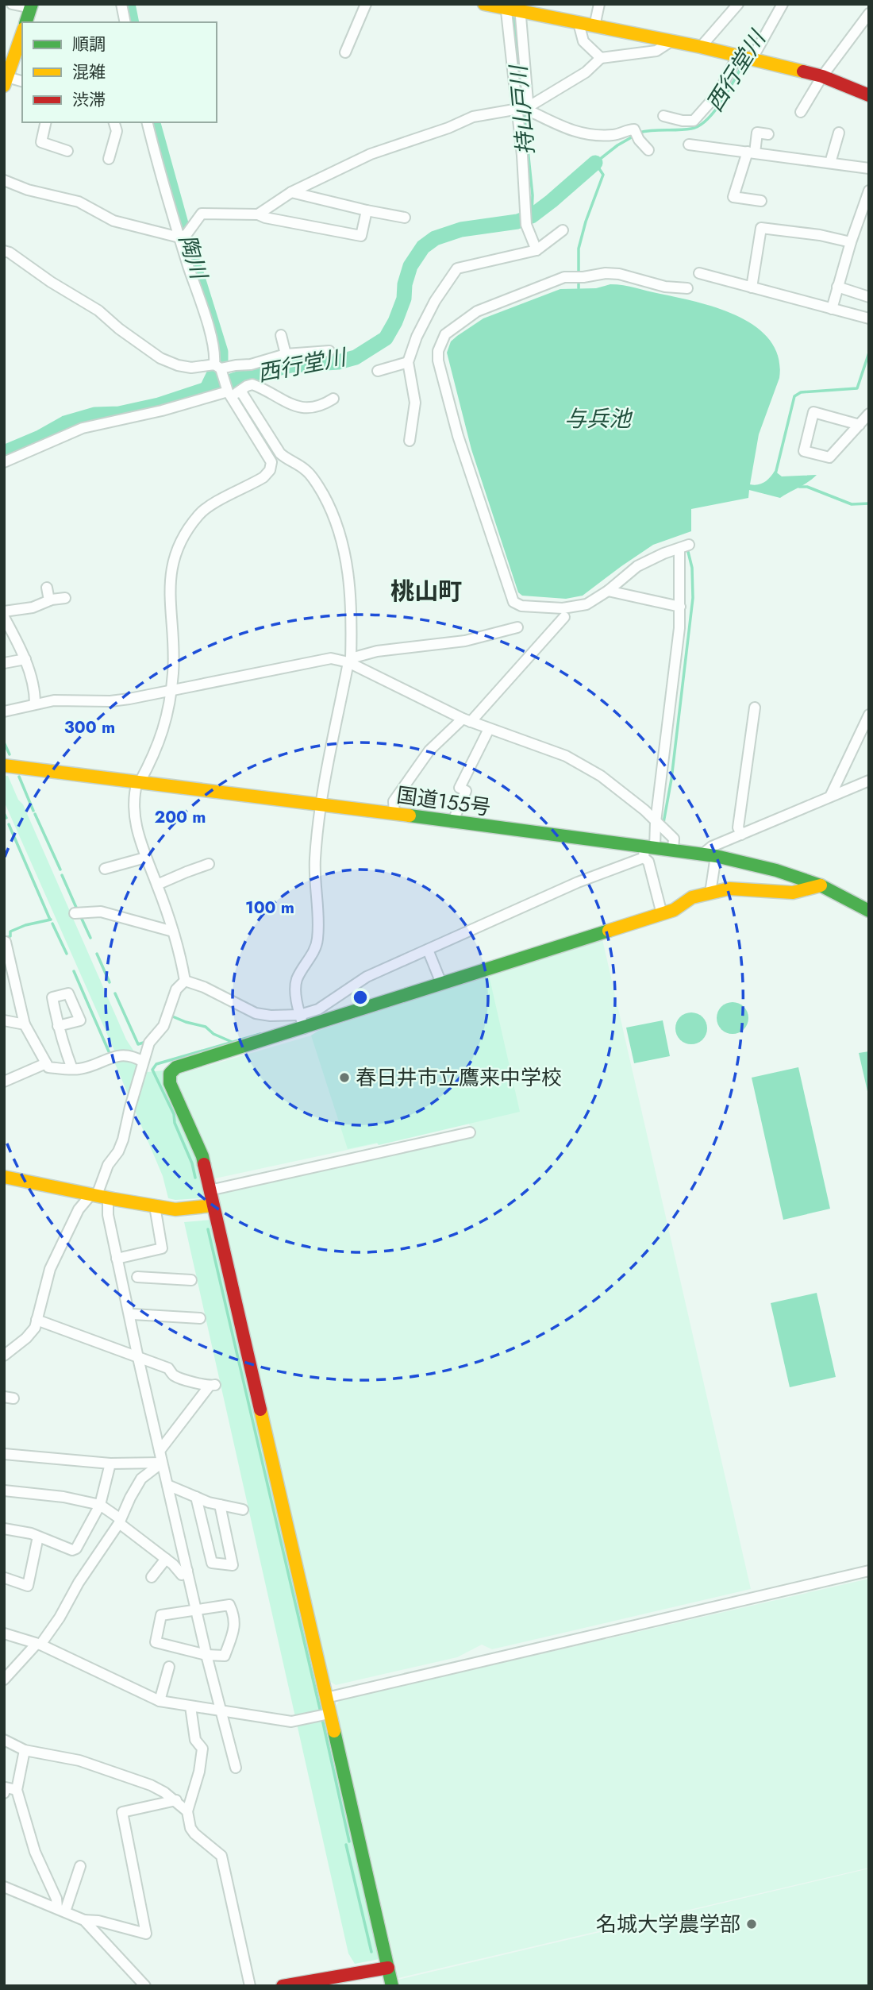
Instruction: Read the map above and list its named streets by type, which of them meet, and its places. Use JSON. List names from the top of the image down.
{
  "streets": {
    "main road": ["国道155号"]
  },
  "districts": ["桃山町"],
  "water": [
    "西行堂川",
    "持山戸川",
    "陶川",
    "与兵池"
  ],
  "places": ["春日井市立鷹来中学校", "名城大学農学部"],
  "legend": ["順調", "混雑", "渋滞"],
  "rings": ["300 m", "200 m", "100 m"]
}
